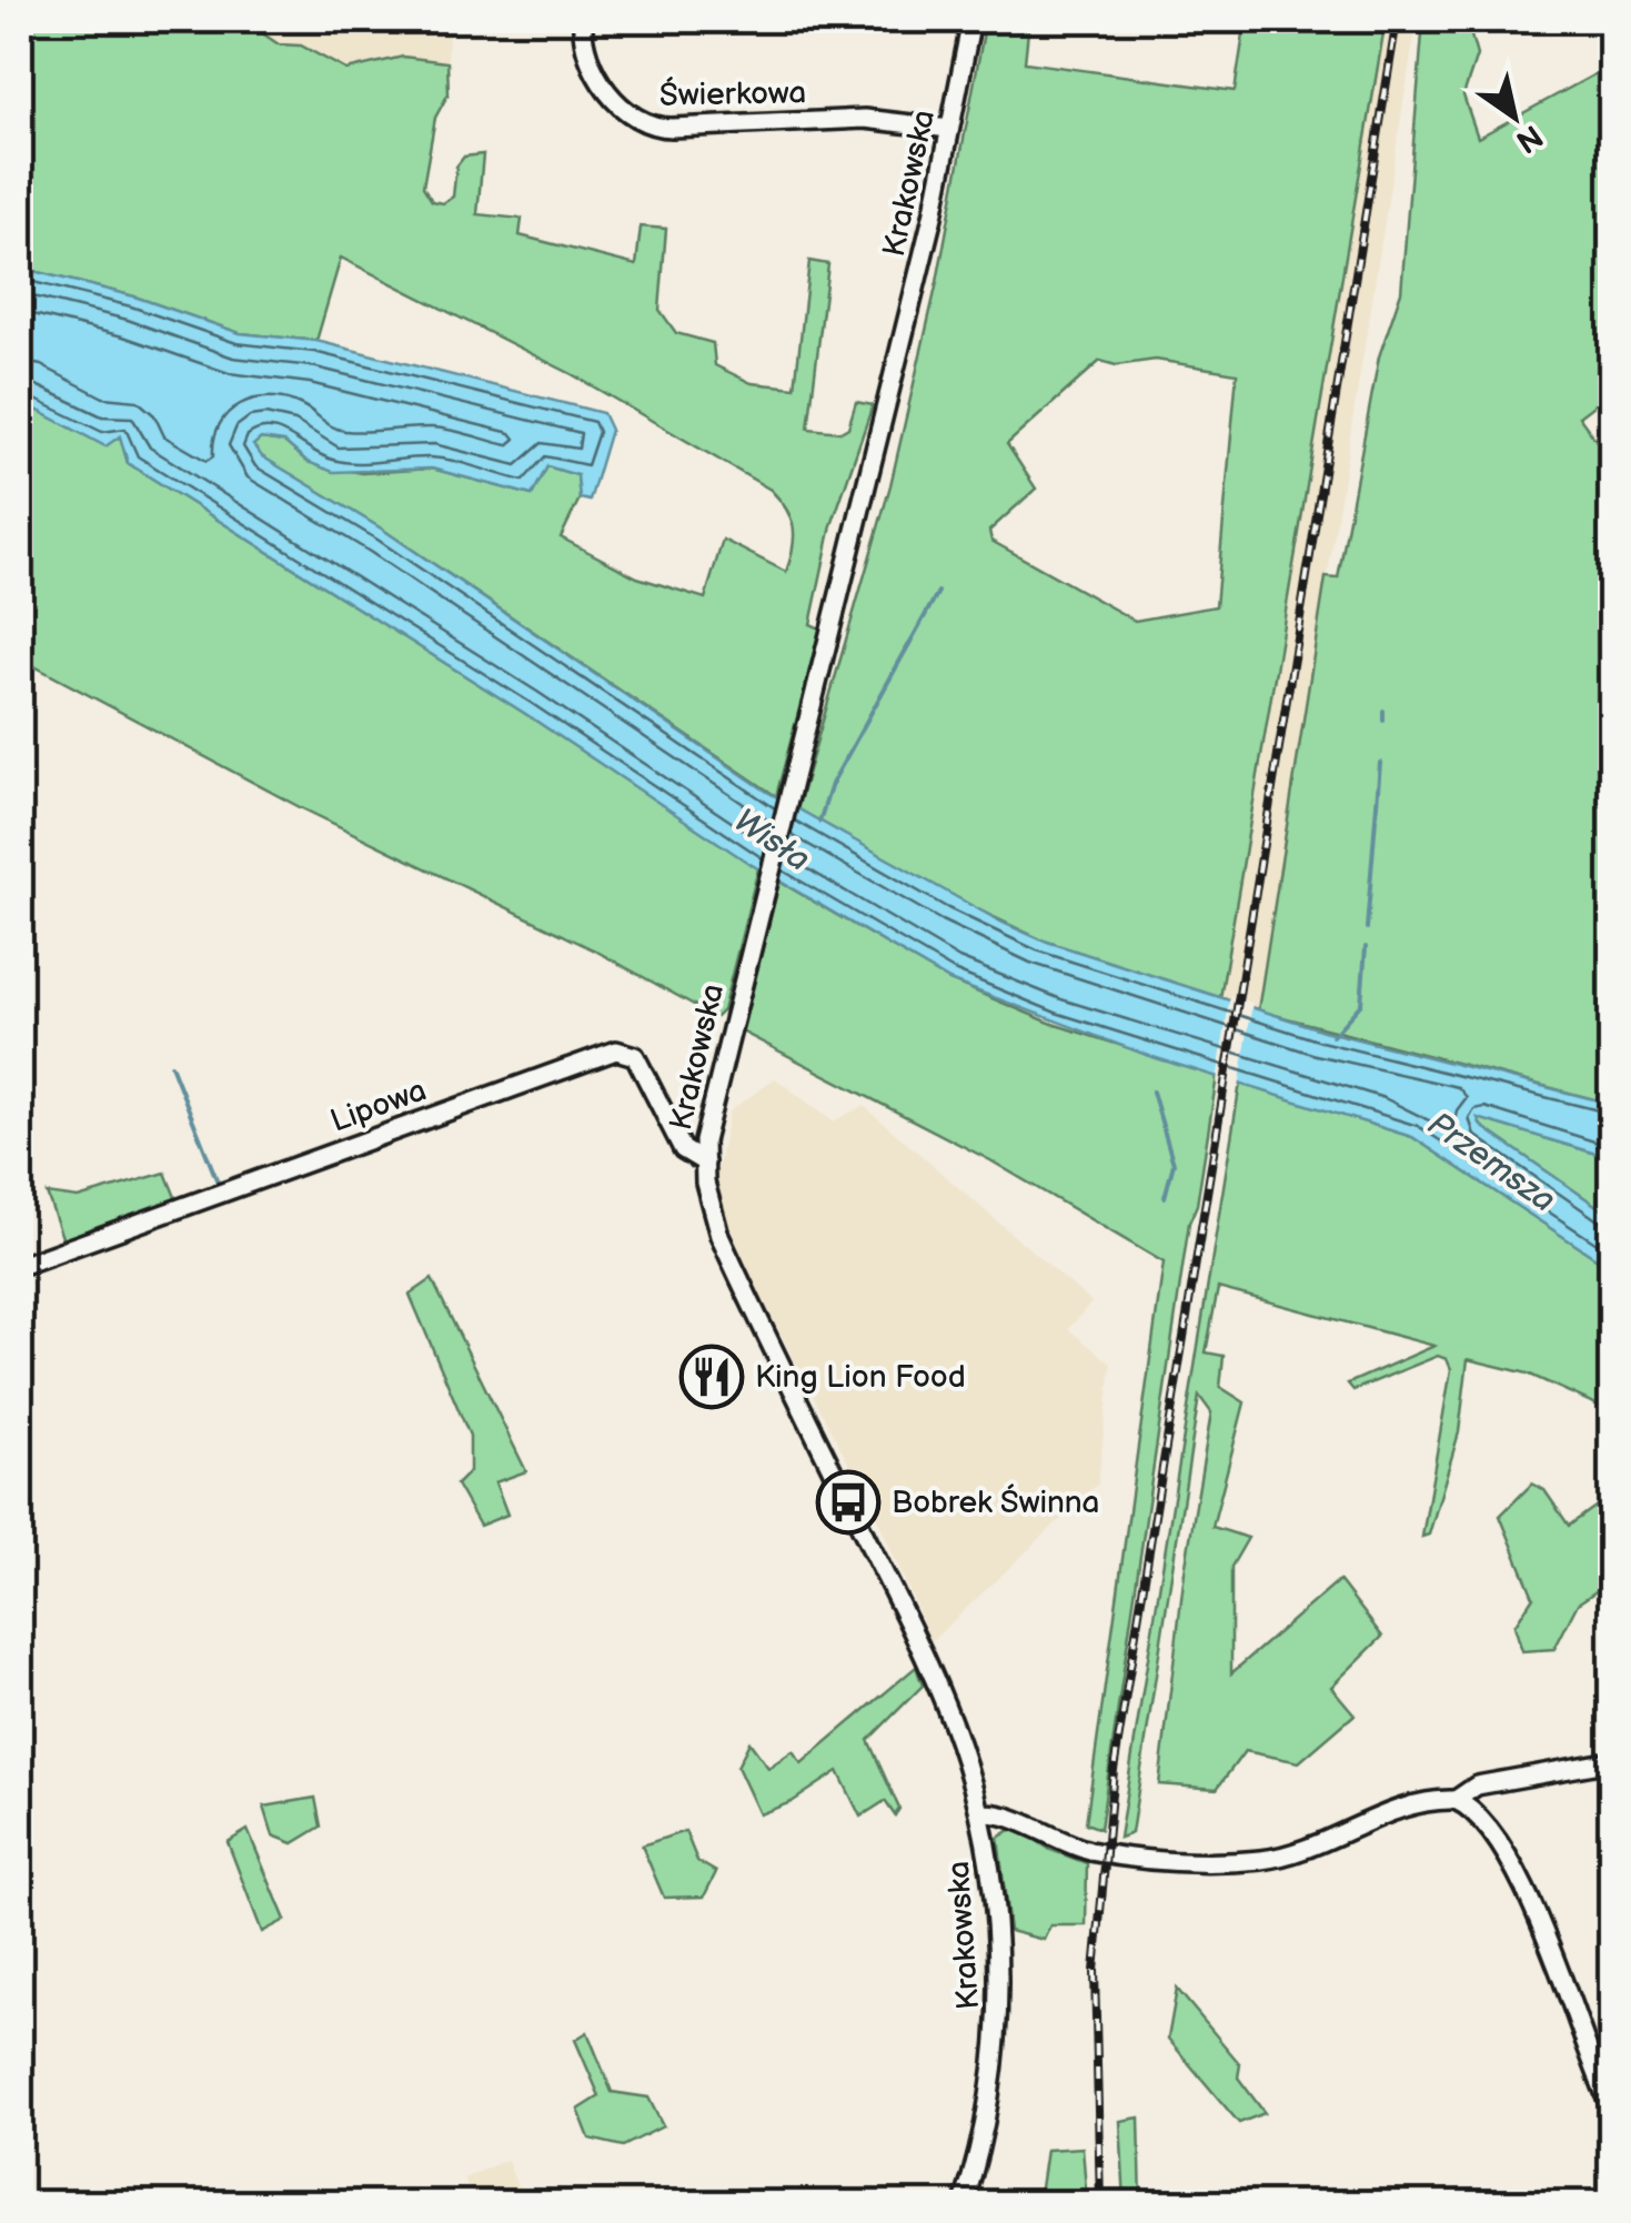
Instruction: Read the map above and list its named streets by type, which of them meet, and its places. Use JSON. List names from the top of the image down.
{
  "streets": {
    "street": ["Świerkowa", "Krakowska", "Lipowa"]
  },
  "crossings": [
    ["Świerkowa", "Krakowska"],
    ["Krakowska", "Lipowa"]
  ],
  "water": ["Wisła", "Przemsza"],
  "places": {
    "restaurant": ["King Lion Food"],
    "bus stop": ["Bobrek Świnna"]
  },
  "north": "bottom right"
}
